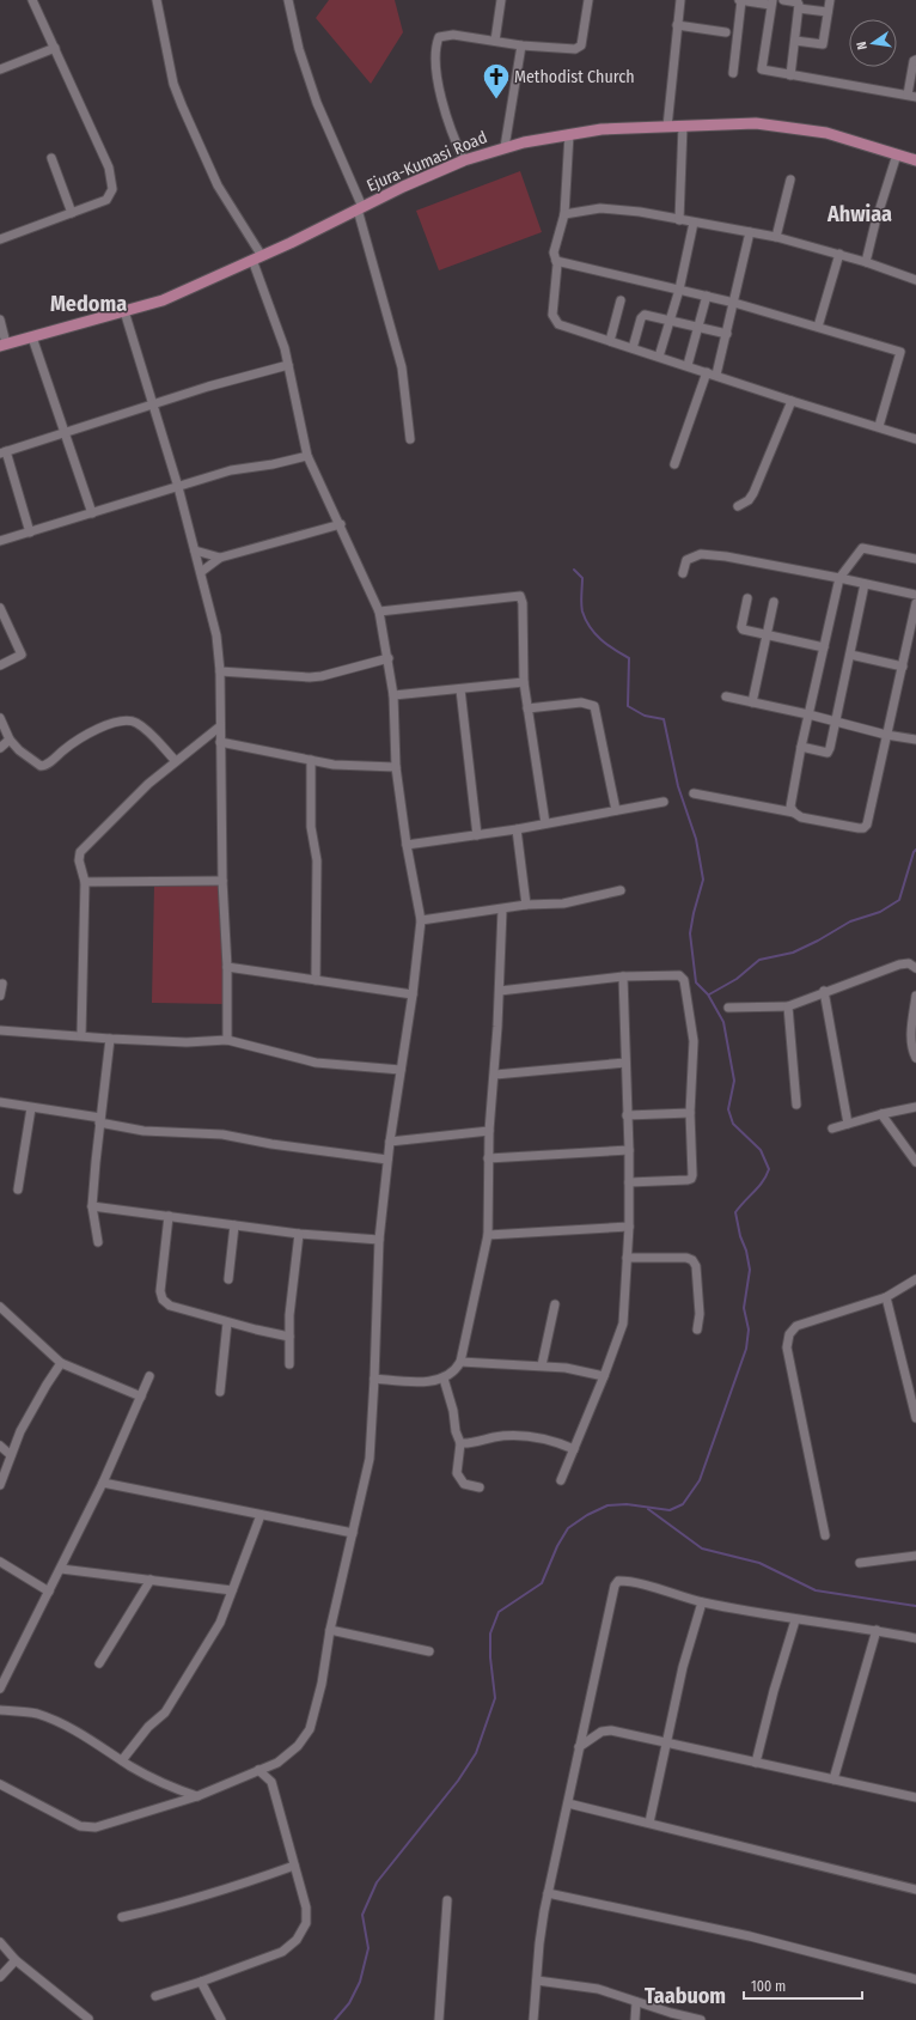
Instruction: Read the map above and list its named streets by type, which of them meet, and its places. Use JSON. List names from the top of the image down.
{
  "streets": {
    "main road": ["Ejura-Kumasi Road"]
  },
  "districts": ["Ahwiaa", "Medoma", "Taabuom"],
  "places": {
    "church": ["Methodist Church"]
  },
  "scale_bar": "100 m",
  "north": "left"
}
